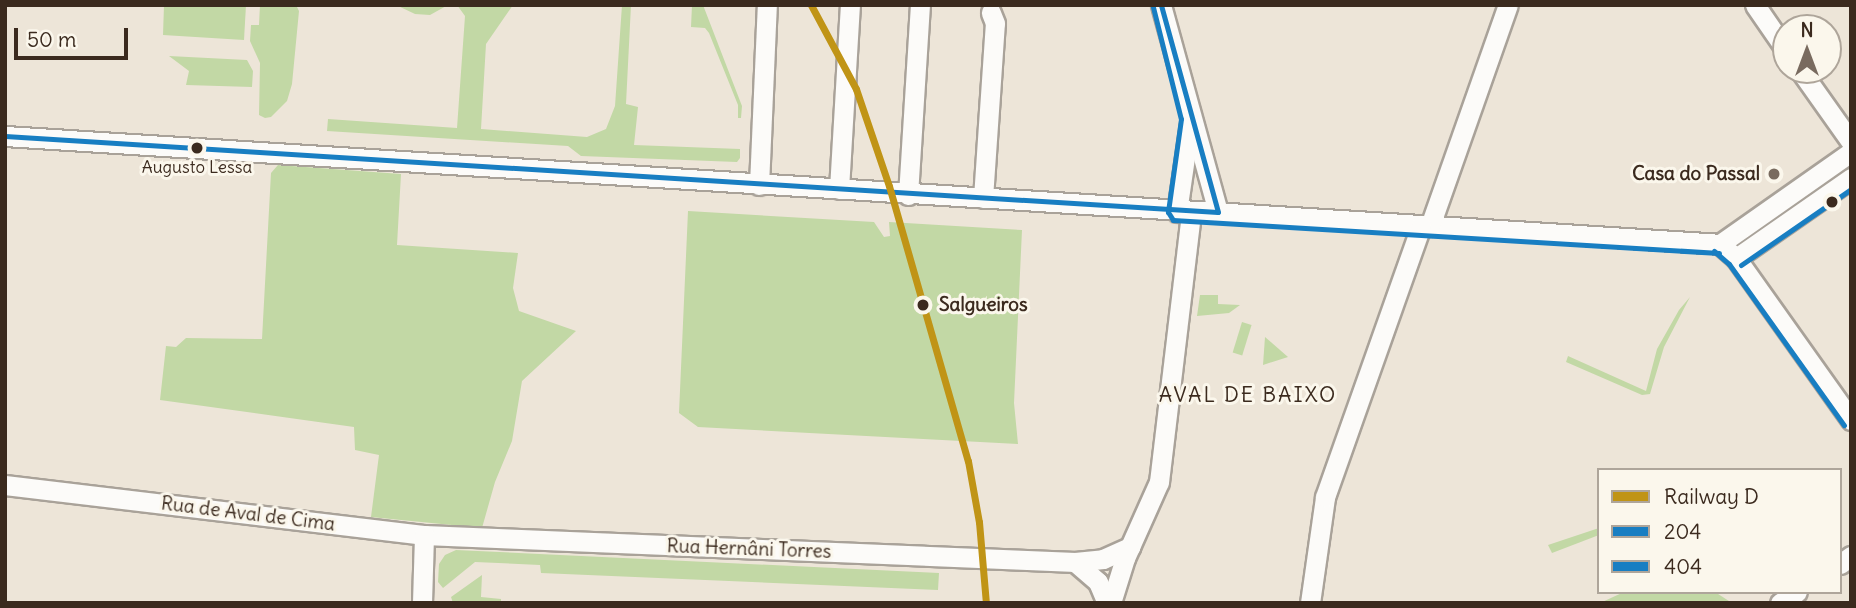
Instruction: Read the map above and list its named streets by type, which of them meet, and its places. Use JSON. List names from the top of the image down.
{
  "streets": {
    "street": ["Rua de Aval de Cima", "Rua Hernâni Torres"]
  },
  "crossings": [
    ["Rua de Aval de Cima", "Rua Hernâni Torres"]
  ],
  "districts": ["AVAL DE BAIXO"],
  "places": ["Augusto Lessa", "Casa do Passal", "Salgueiros"],
  "lines": ["rail line D", "transit line 204", "transit line 404"],
  "legend": ["Railway D", "204", "404"],
  "scale_bar": "50 m",
  "north": "top"
}
